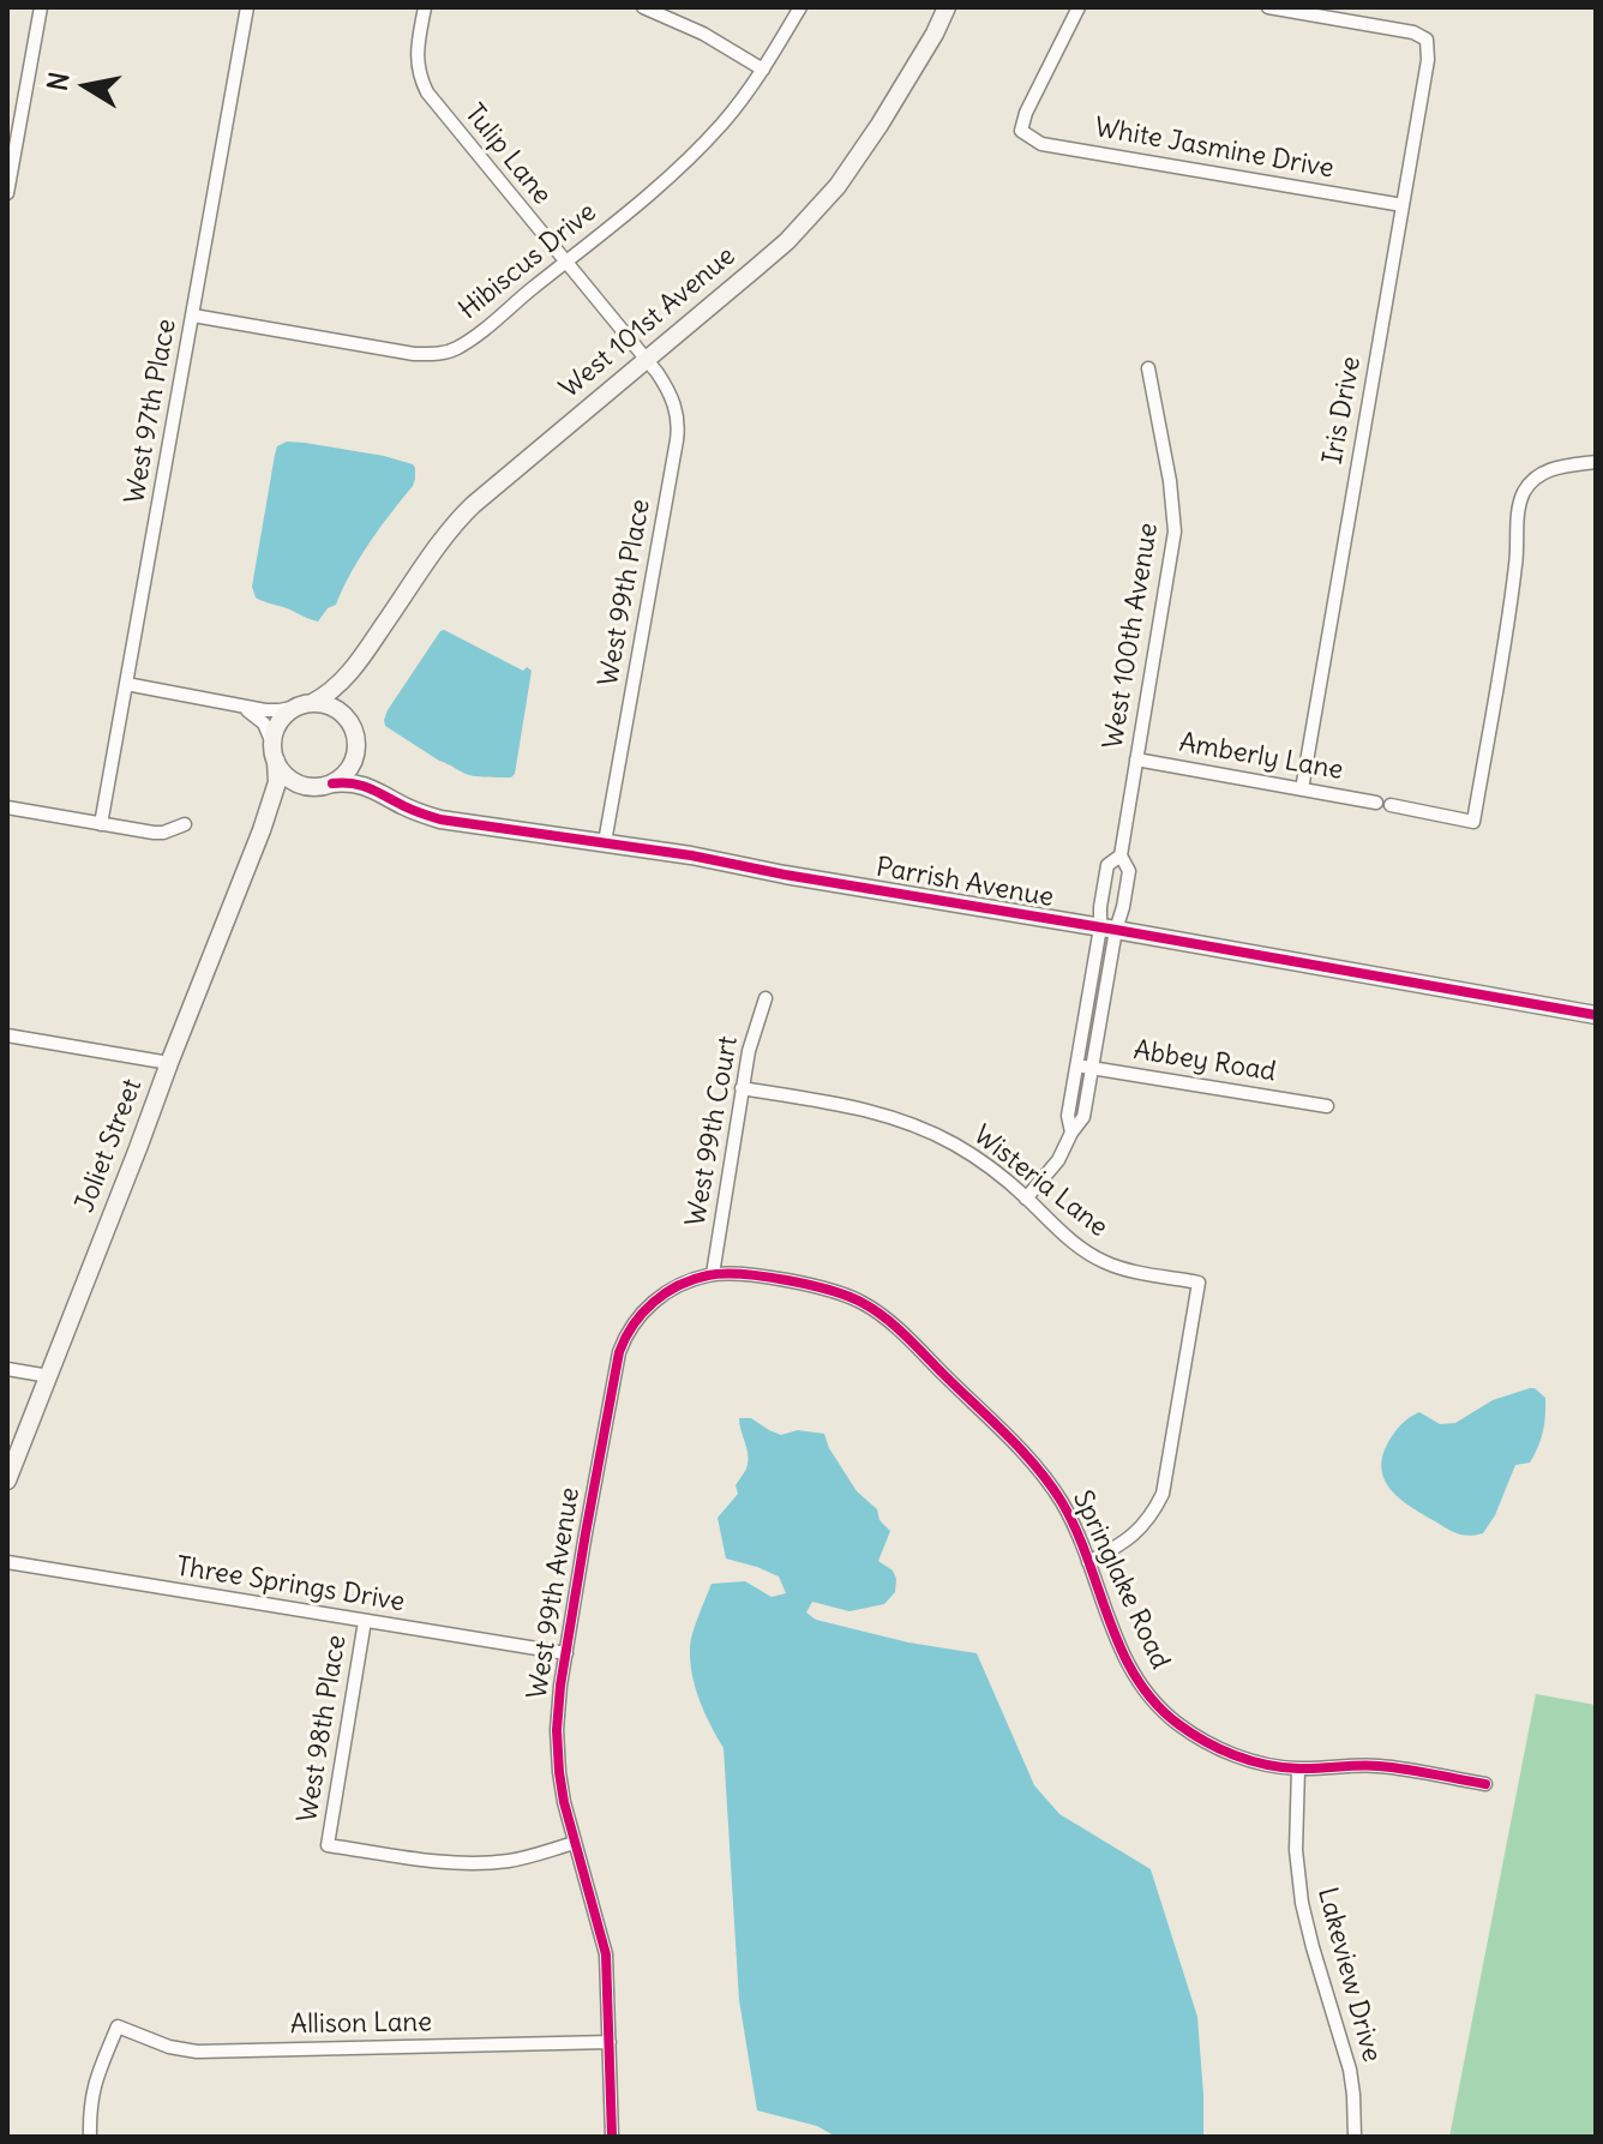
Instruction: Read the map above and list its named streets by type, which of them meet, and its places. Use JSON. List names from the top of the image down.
{
  "streets": {
    "street": [
      "White Jasmine Drive",
      "Tulip Lane",
      "Hibiscus Drive",
      "West 101st Avenue",
      "Iris Drive",
      "West 97th Place",
      "West 99th Place",
      "West 100th Avenue",
      "Amberly Lane",
      "Parrish Avenue",
      "Abbey Road",
      "West 99th Court",
      "Joliet Street",
      "Wisteria Lane",
      "Springlake Road",
      "Three Springs Drive",
      "West 99th Avenue",
      "West 98th Place",
      "Lakeview Drive",
      "Allison Lane"
    ]
  },
  "crossings": [
    ["White Jasmine Drive", "Iris Drive"],
    ["Tulip Lane", "Hibiscus Drive"],
    ["Tulip Lane", "West 101st Avenue"],
    ["Tulip Lane", "West 99th Place"],
    ["Hibiscus Drive", "West 97th Place"],
    ["West 101st Avenue", "West 99th Place"],
    ["West 101st Avenue", "Parrish Avenue"],
    ["West 101st Avenue", "Joliet Street"],
    ["Iris Drive", "Amberly Lane"],
    ["West 99th Place", "Parrish Avenue"],
    ["West 100th Avenue", "Amberly Lane"],
    ["West 100th Avenue", "Parrish Avenue"],
    ["West 100th Avenue", "Abbey Road"],
    ["West 100th Avenue", "Wisteria Lane"],
    ["Parrish Avenue", "Joliet Street"],
    ["West 99th Court", "Wisteria Lane"],
    ["West 99th Court", "Springlake Road"],
    ["West 99th Court", "West 99th Avenue"],
    ["Wisteria Lane", "Springlake Road"],
    ["Springlake Road", "West 99th Avenue"],
    ["Springlake Road", "Lakeview Drive"],
    ["Three Springs Drive", "West 99th Avenue"],
    ["Three Springs Drive", "West 98th Place"],
    ["West 99th Avenue", "West 98th Place"],
    ["West 99th Avenue", "Allison Lane"]
  ],
  "north": "left"
}
